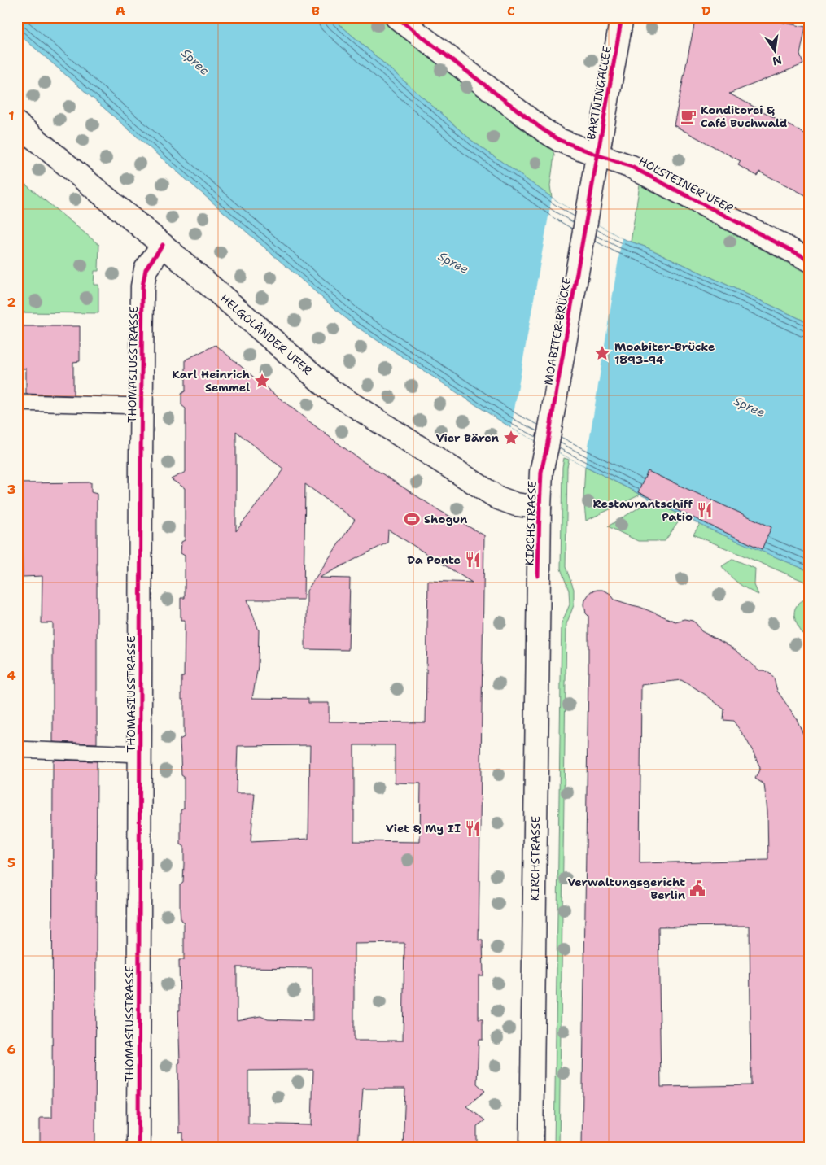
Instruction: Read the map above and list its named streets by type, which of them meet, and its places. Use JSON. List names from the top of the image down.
{
  "streets": {
    "street": [
      "BARTNINGALLEE",
      "HOLSTEINER UFER",
      "MOABITER-BRÜCKE",
      "HELGOLÄNDER UFER",
      "THOMASIUSSTRASSE",
      "KIRCHSTRASSE"
    ]
  },
  "crossings": [
    ["BARTNINGALLEE", "HOLSTEINER UFER"],
    ["BARTNINGALLEE", "MOABITER-BRÜCKE"],
    ["MOABITER-BRÜCKE", "KIRCHSTRASSE"],
    ["HELGOLÄNDER UFER", "THOMASIUSSTRASSE"],
    ["HELGOLÄNDER UFER", "KIRCHSTRASSE"]
  ],
  "water": ["Spree"],
  "places": {
    "cafe": ["Konditorei & Café Buchwald"],
    "place": ["Moabiter-Brücke 1893-94", "Karl Heinrich Semmel", "Vier Bären"],
    "restaurant": ["Restaurantschiff Patio", "Da Ponte", "Viet & My II"],
    "sports": ["Shogun"],
    "public building": ["Verwaltungsgericht Berlin"]
  },
  "north": "bottom",
  "grid": {
    "columns": [
      "A",
      "B",
      "C",
      "D"
    ],
    "rows": [
      "1",
      "2",
      "3",
      "4",
      "5",
      "6"
    ]
  }
}
